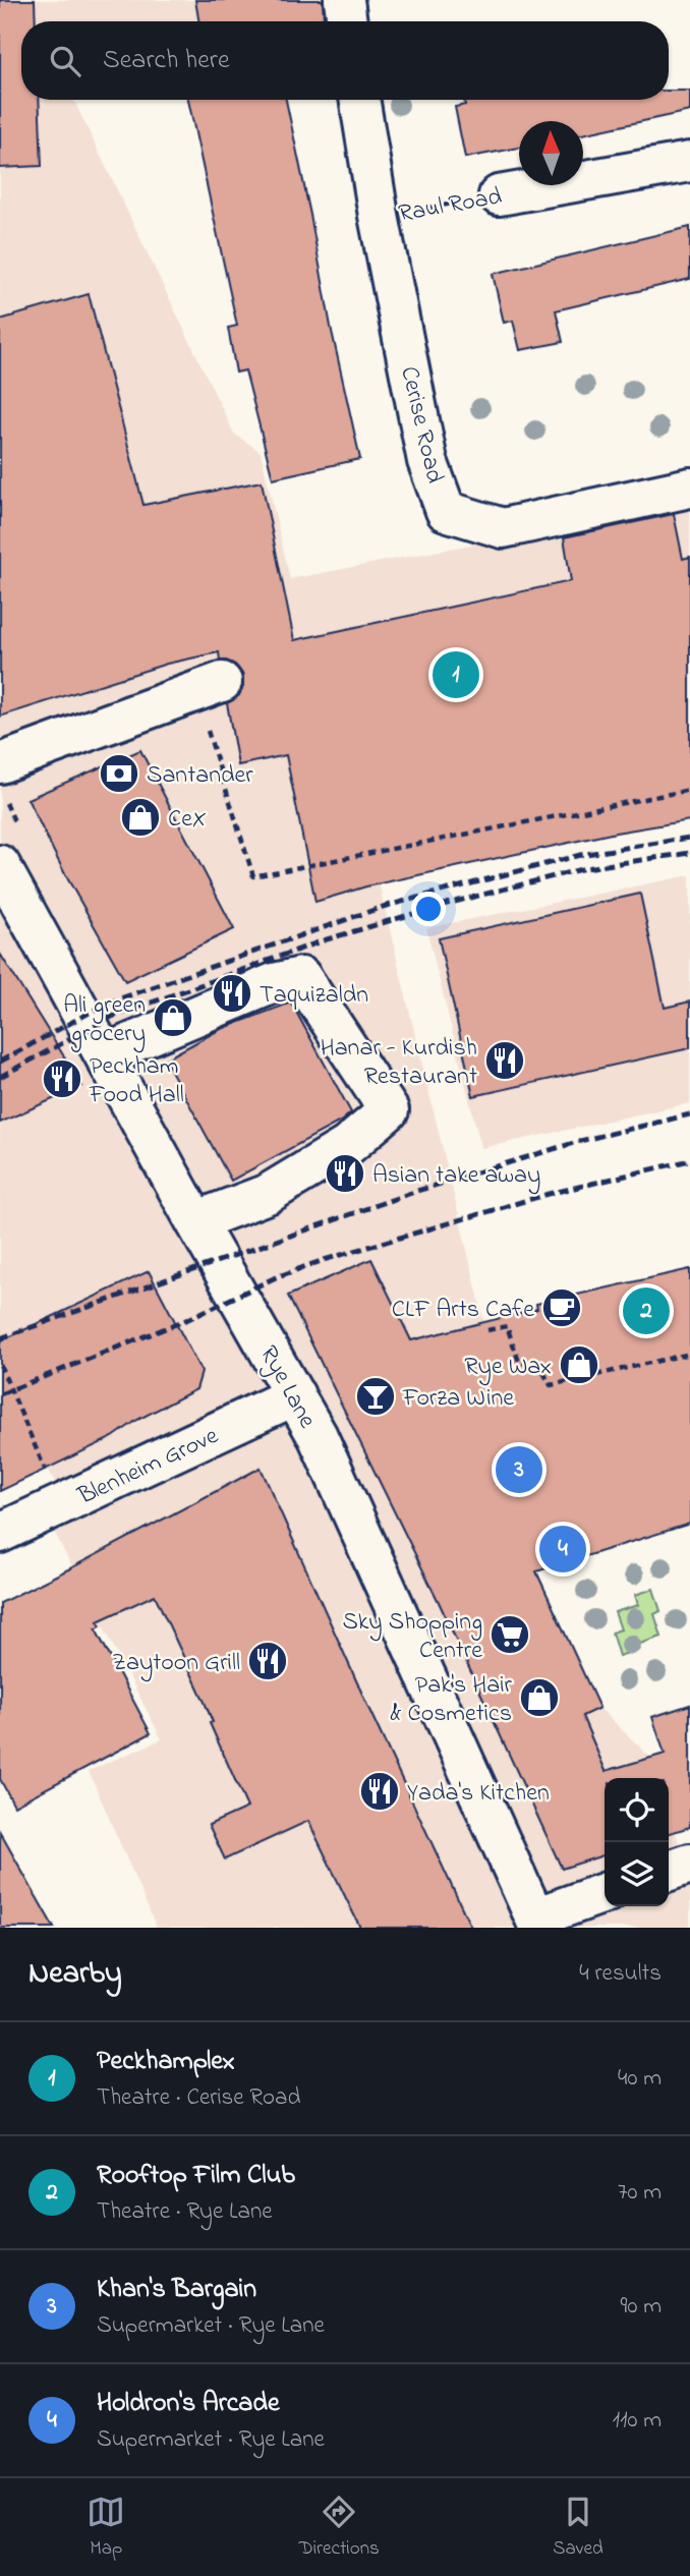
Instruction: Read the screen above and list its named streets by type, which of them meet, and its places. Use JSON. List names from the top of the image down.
{
  "streets": {
    "street": [
      "Raul Road",
      "Cerise Road",
      "Rye Lane",
      "Blenheim Grove"
    ]
  },
  "crossings": [
    ["Raul Road", "Cerise Road"],
    ["Rye Lane", "Blenheim Grove"]
  ],
  "places": {
    "bank": ["Santander"],
    "shop": [
      "CeX",
      "Ali green grocery",
      "Rye Wax",
      "Pak's Hair & Cosmetics"
    ],
    "restaurant": [
      "Taquizaldn",
      "Hanar - Kurdish Restaurant",
      "Peckham Food Hall",
      "Asian take away",
      "Zaytoon Grill",
      "Yada's Kitchen"
    ],
    "cafe": ["CLF Arts Cafe"],
    "bar": ["Forza Wine"],
    "supermarket": ["Sky Shopping Centre"]
  },
  "north": "top",
  "page": {
    "search": "Search here",
    "pins": [
      "1",
      "2",
      "3",
      "4"
    ],
    "heading": ["Nearby", "4 results"],
    "list": [
      {
        "mark": "1",
        "name": "Peckhamplex",
        "note": "Theatre · Cerise Road",
        "value": "40 m"
      },
      {
        "mark": "2",
        "name": "Rooftop Film Club",
        "note": "Theatre · Rye Lane",
        "value": "70 m"
      },
      {
        "mark": "3",
        "name": "Khan's Bargain",
        "note": "Supermarket · Rye Lane",
        "value": "90 m"
      },
      {
        "mark": "4",
        "name": "Holdron's Arcade",
        "note": "Supermarket · Rye Lane",
        "value": "110 m"
      }
    ],
    "nav": ["Map", "Directions", "Saved"]
  }
}
